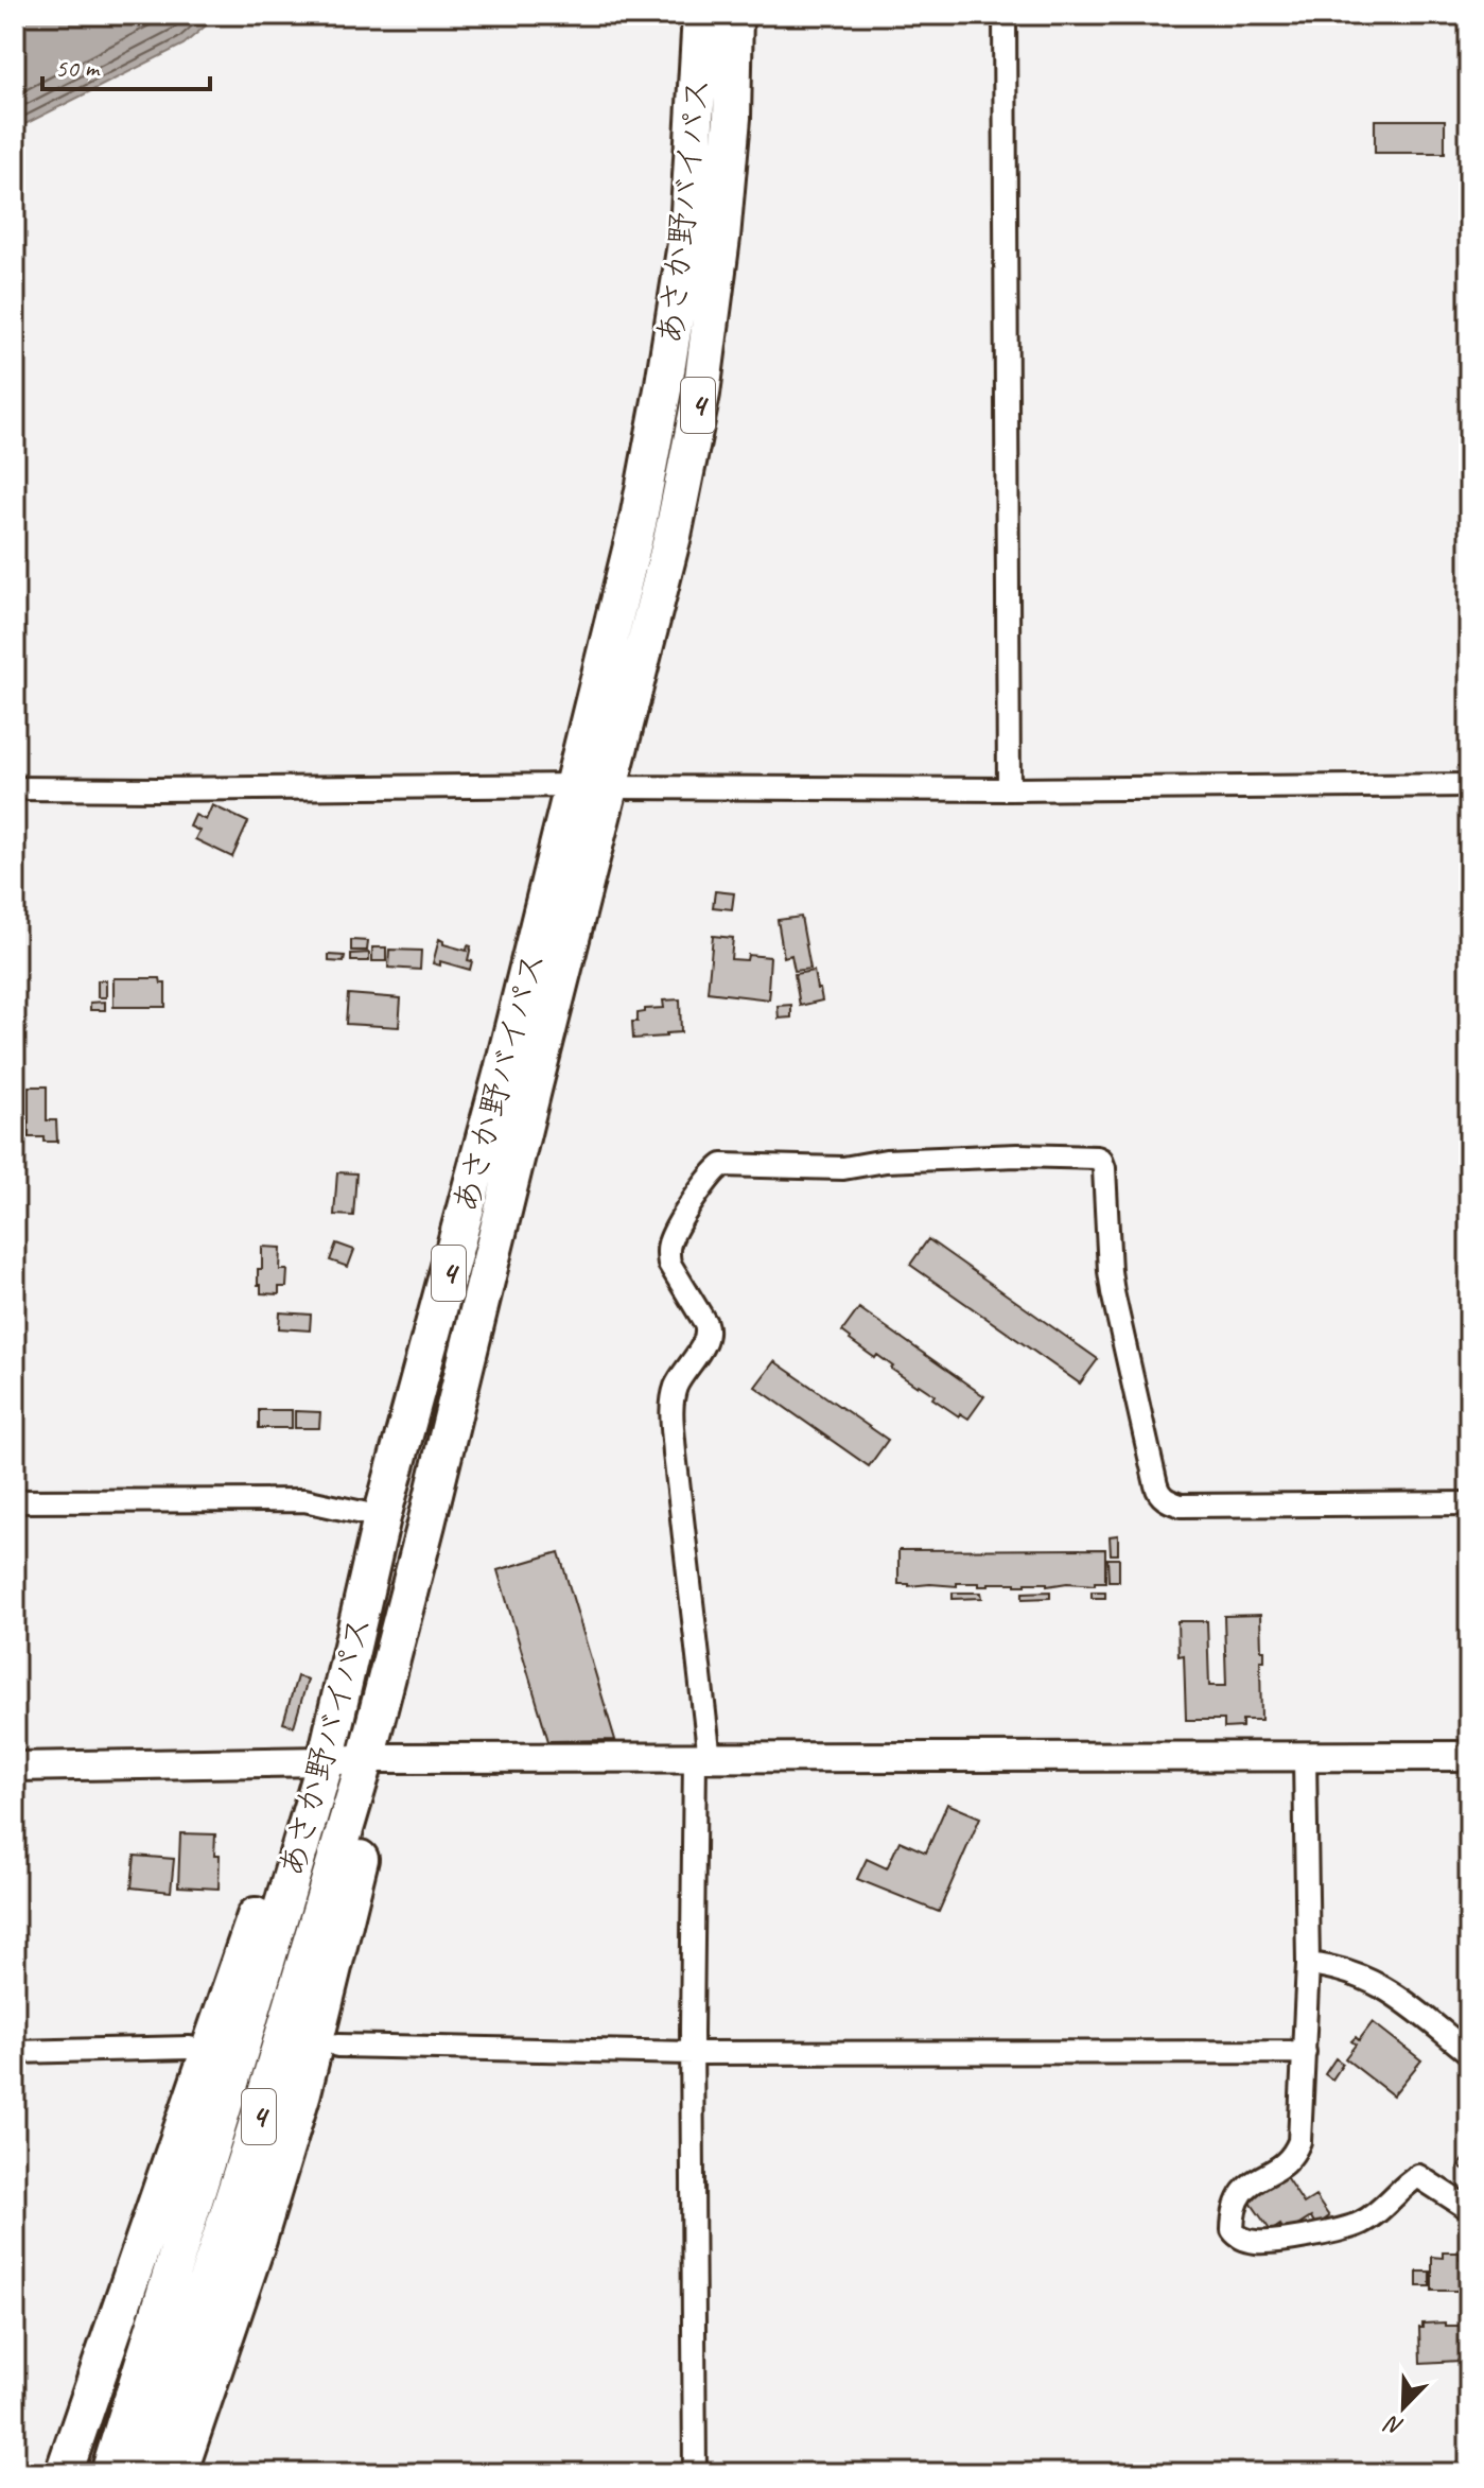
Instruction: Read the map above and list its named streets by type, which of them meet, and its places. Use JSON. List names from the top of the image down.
{
  "streets": {
    "highway": ["あさか野バイパス", "4"]
  },
  "crossings": [
    ["あさか野バイパス", "4"]
  ],
  "scale_bar": "50 m",
  "north": "bottom left"
}
